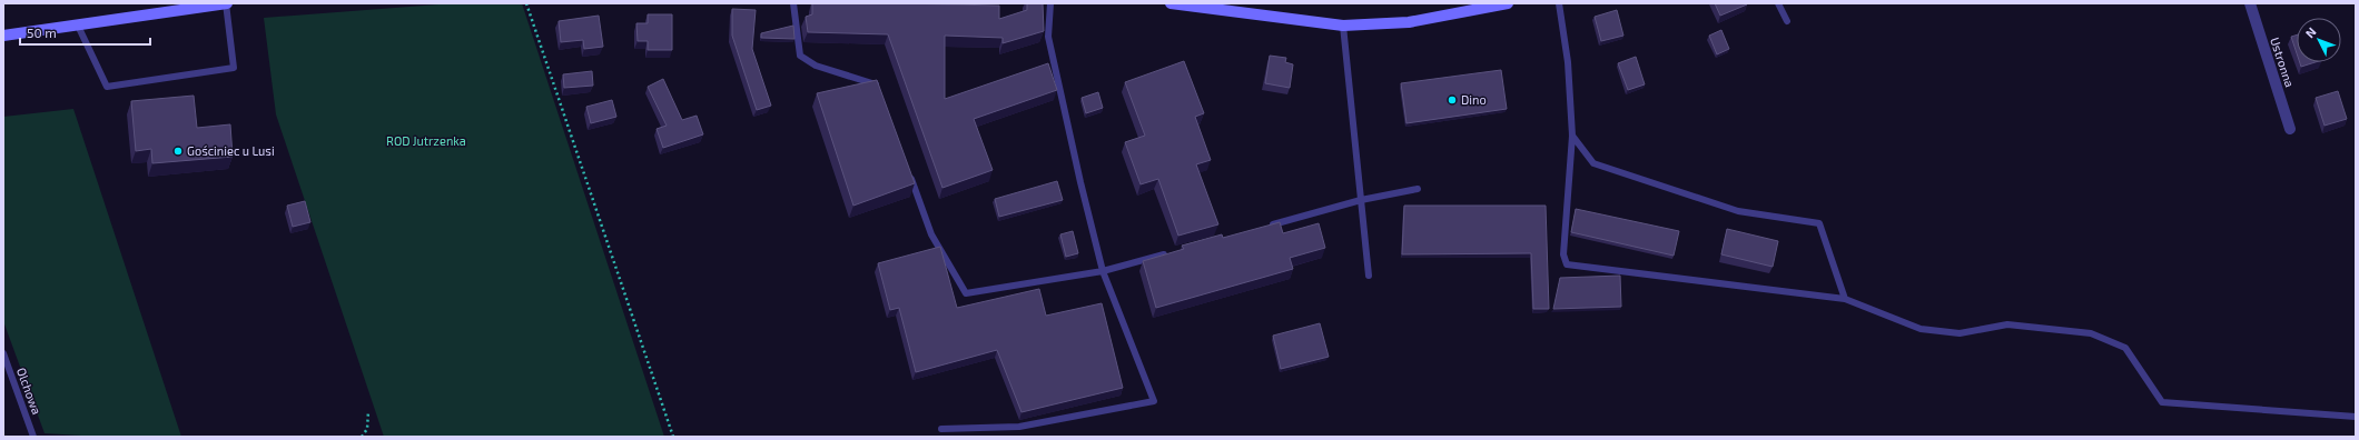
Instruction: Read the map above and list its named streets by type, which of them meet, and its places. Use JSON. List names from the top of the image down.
{
  "streets": {
    "street": ["Ustronna"],
    "lane": ["Olchowa"]
  },
  "parks": ["ROD Jutrzenka"],
  "places": ["Dino", "Gościniec u Lusi"],
  "scale_bar": "50 m",
  "north": "top left"
}
